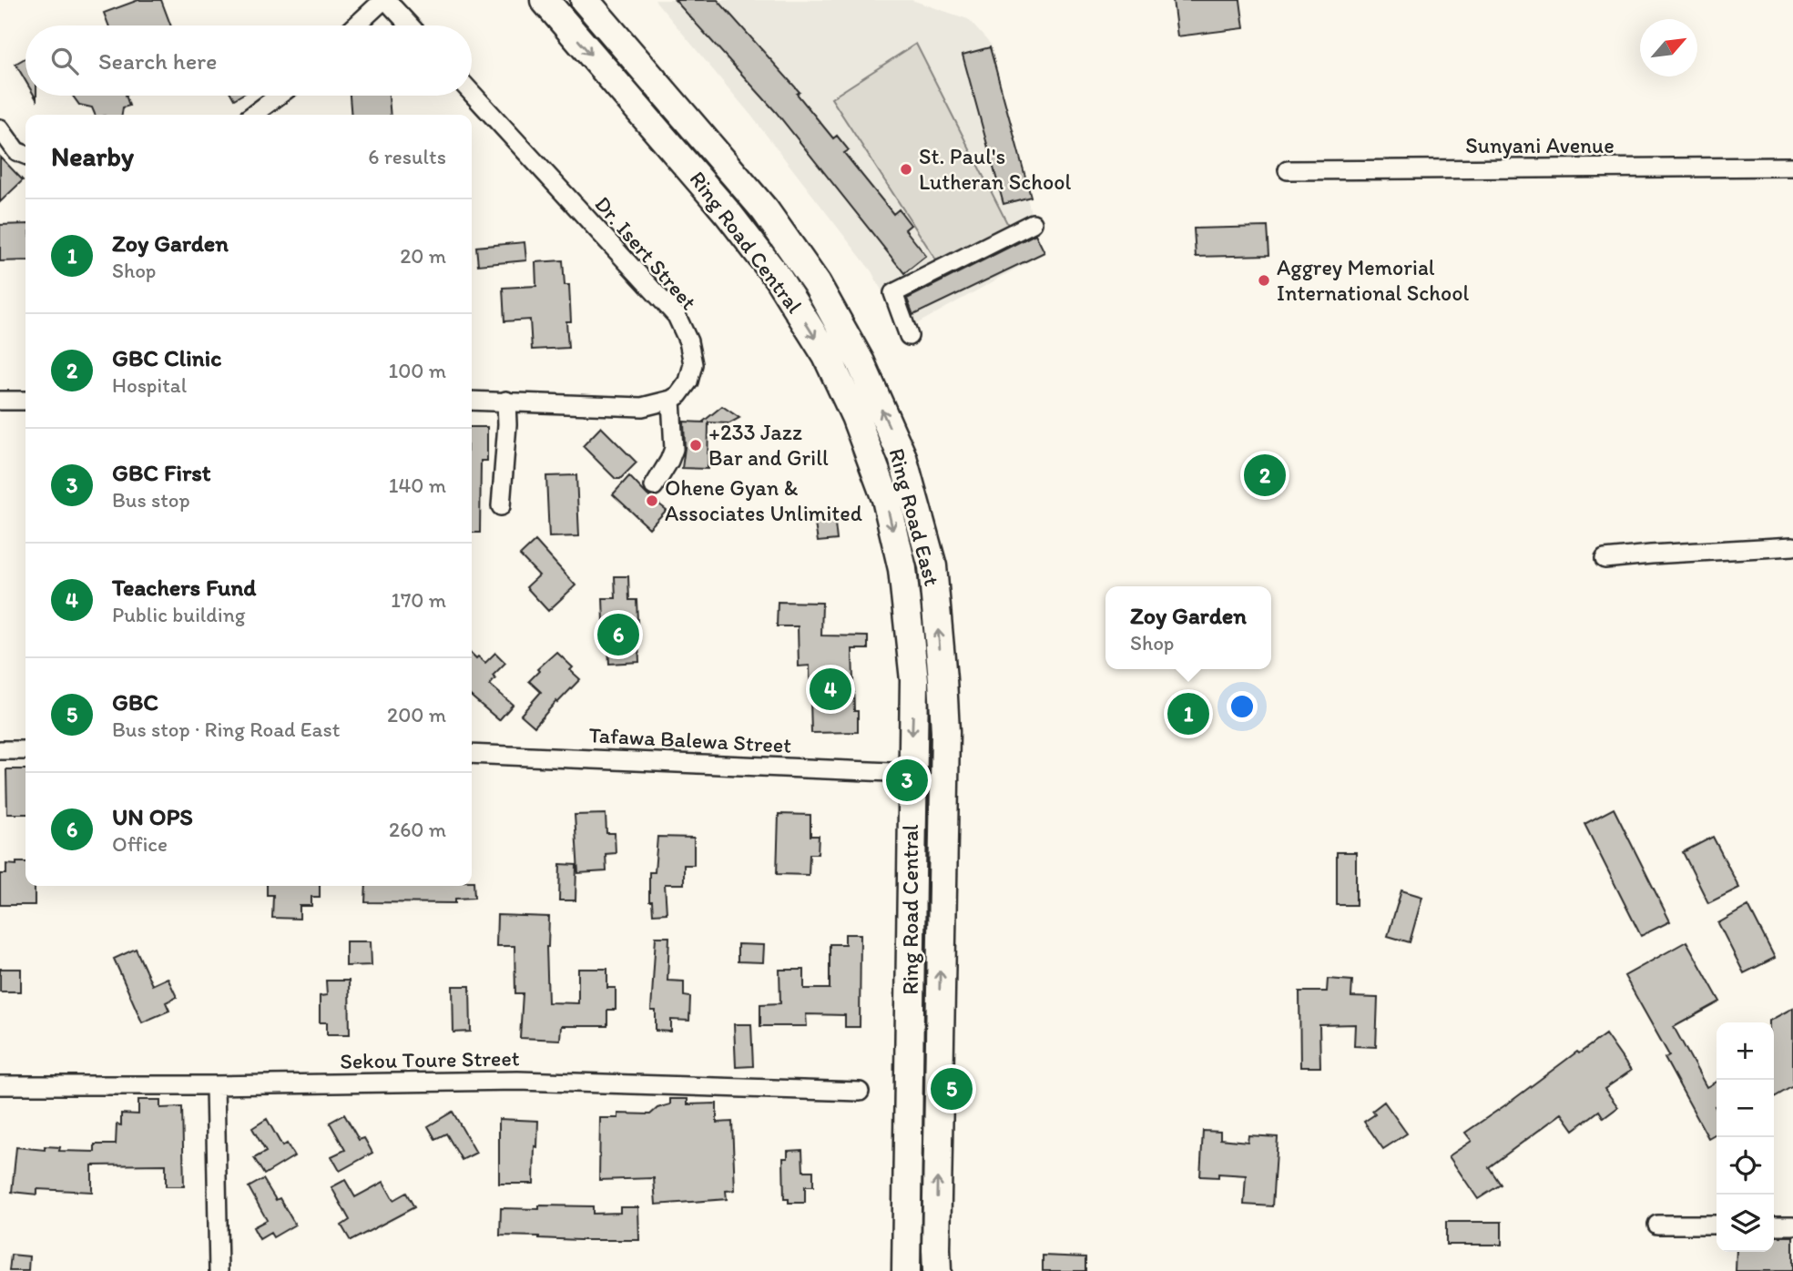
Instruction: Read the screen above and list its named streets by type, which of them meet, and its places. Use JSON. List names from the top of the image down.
{
  "streets": {
    "main road": ["Ring Road Central", "Ring Road East"],
    "street": [
      "Sunyani Avenue",
      "Dr. Isert Street",
      "Tafawa Balewa Street",
      "Sekou Toure Street"
    ]
  },
  "crossings": [
    ["Ring Road Central", "Tafawa Balewa Street"]
  ],
  "one_way": ["Ring Road Central", "Ring Road East"],
  "places": [
    "St. Paul's Lutheran School",
    "Aggrey Memorial International School",
    "+233 Jazz Bar and Grill",
    "Ohene Gyan & Associates Unlimited"
  ],
  "north": "top right",
  "page": {
    "search": "Search here",
    "heading": ["Nearby", "6 results"],
    "list": [
      {
        "mark": "1",
        "name": "Zoy Garden",
        "note": "Shop",
        "value": "20 m"
      },
      {
        "mark": "2",
        "name": "GBC Clinic",
        "note": "Hospital",
        "value": "100 m"
      },
      {
        "mark": "3",
        "name": "GBC First",
        "note": "Bus stop",
        "value": "140 m"
      },
      {
        "mark": "4",
        "name": "Teachers Fund",
        "note": "Public building",
        "value": "170 m"
      },
      {
        "mark": "5",
        "name": "GBC",
        "note": "Bus stop · Ring Road East",
        "value": "200 m"
      },
      {
        "mark": "6",
        "name": "UN OPS",
        "note": "Office",
        "value": "260 m"
      }
    ],
    "pins": [
      "2",
      "6",
      "4",
      "1",
      "3",
      "5"
    ],
    "popup": ["Zoy Garden", "Shop"],
    "map_buttons": ["+", "−"]
  }
}
